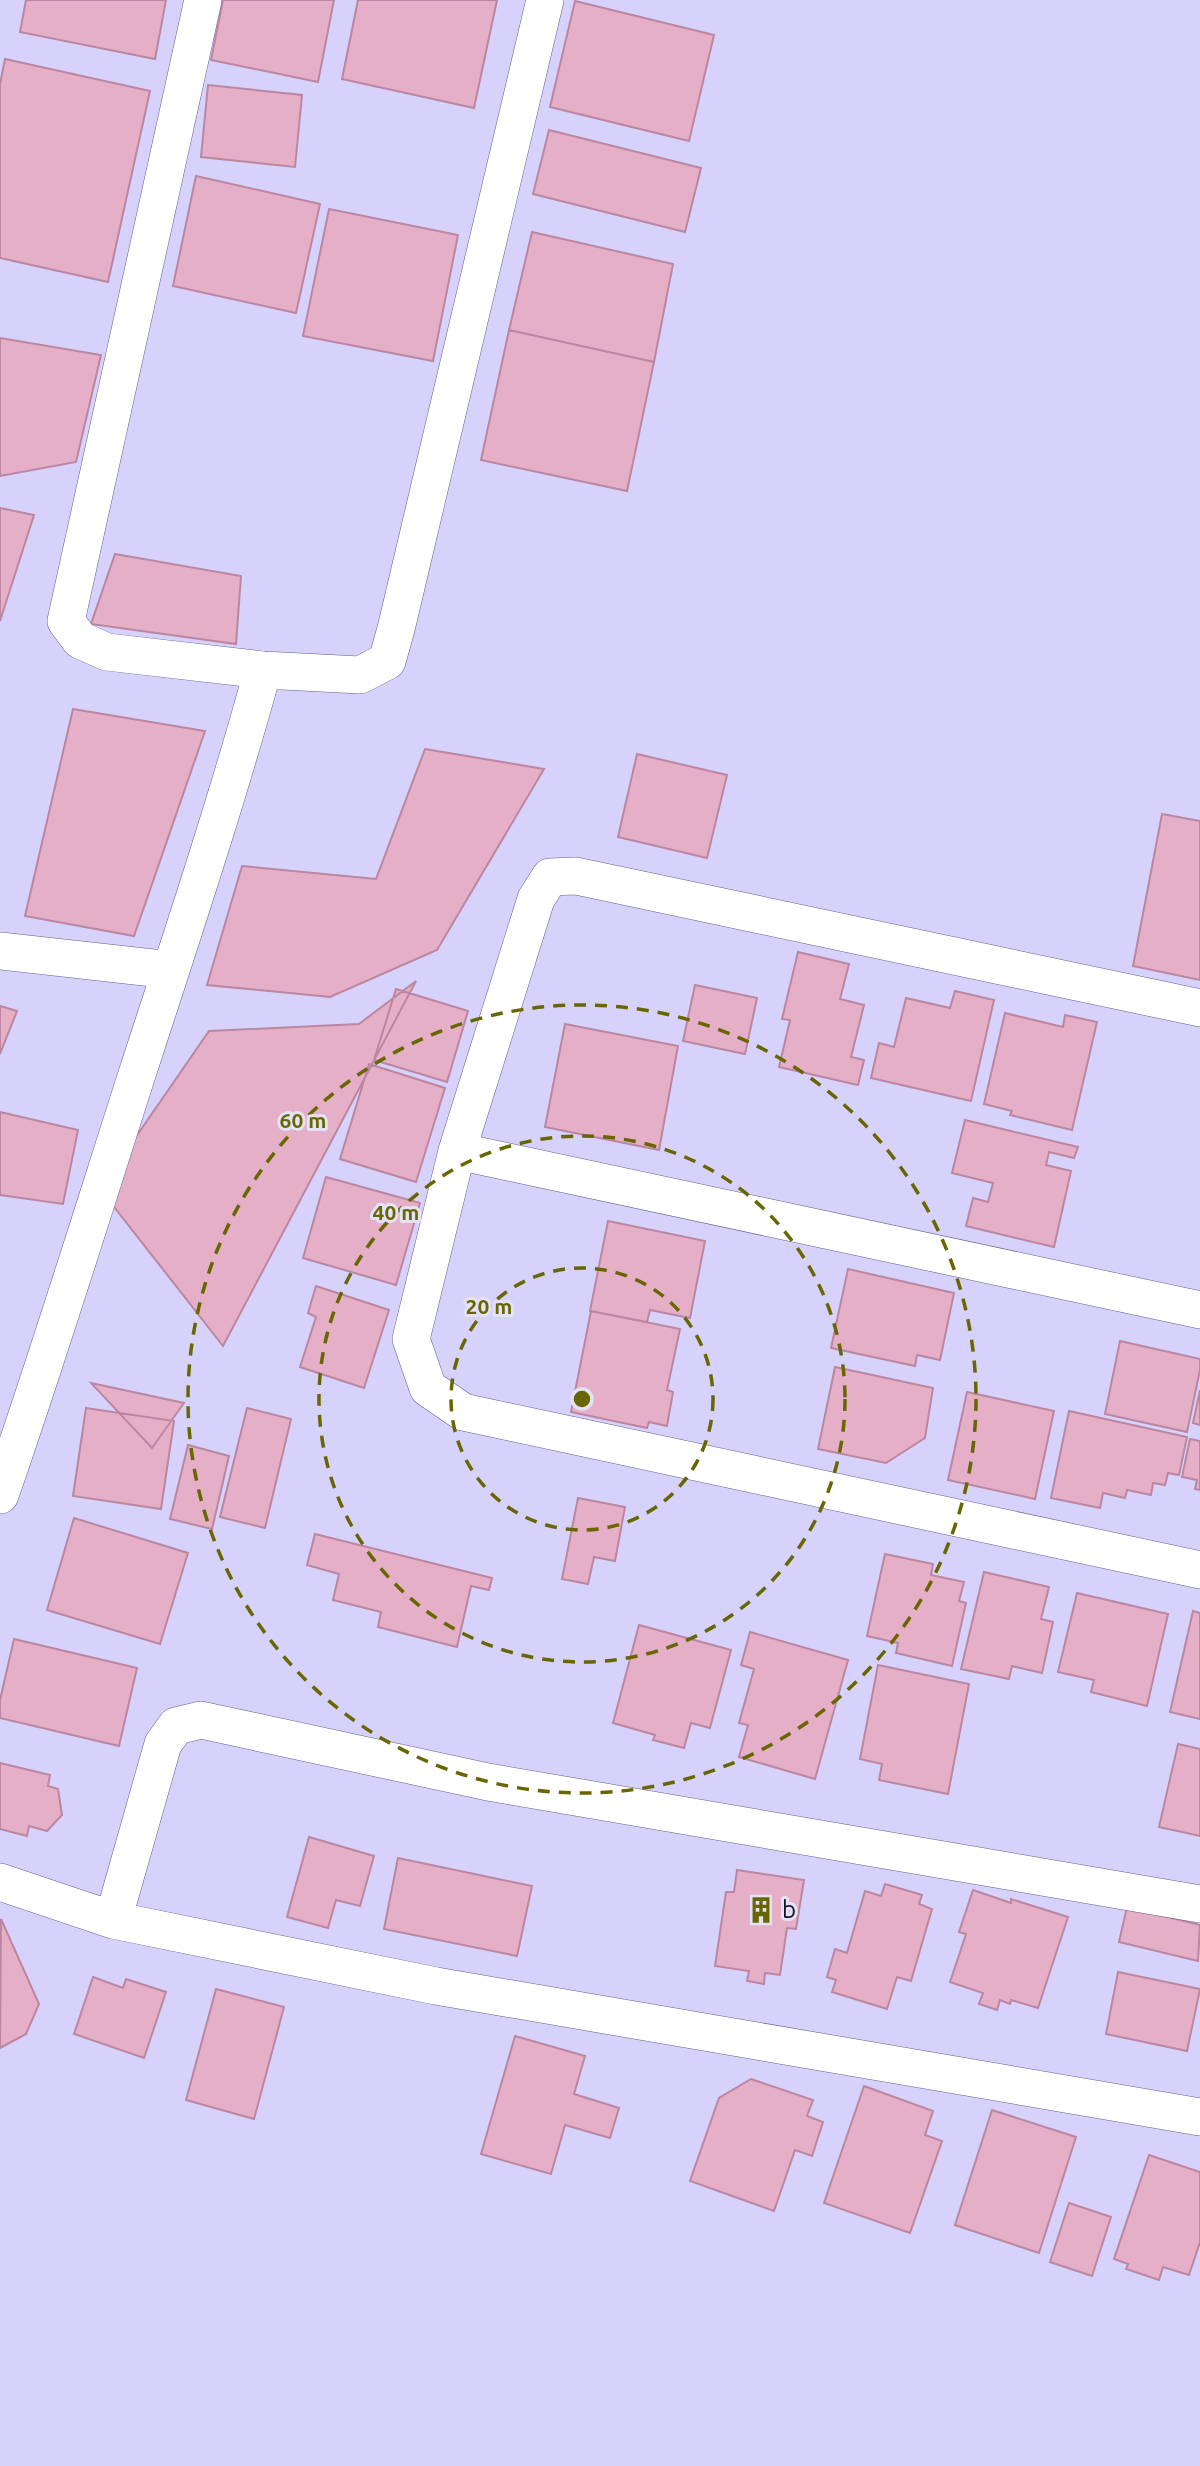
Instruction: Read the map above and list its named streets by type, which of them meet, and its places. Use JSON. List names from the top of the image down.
{
  "places": {
    "building": ["b"]
  },
  "rings": ["60 m", "40 m", "20 m"]
}
